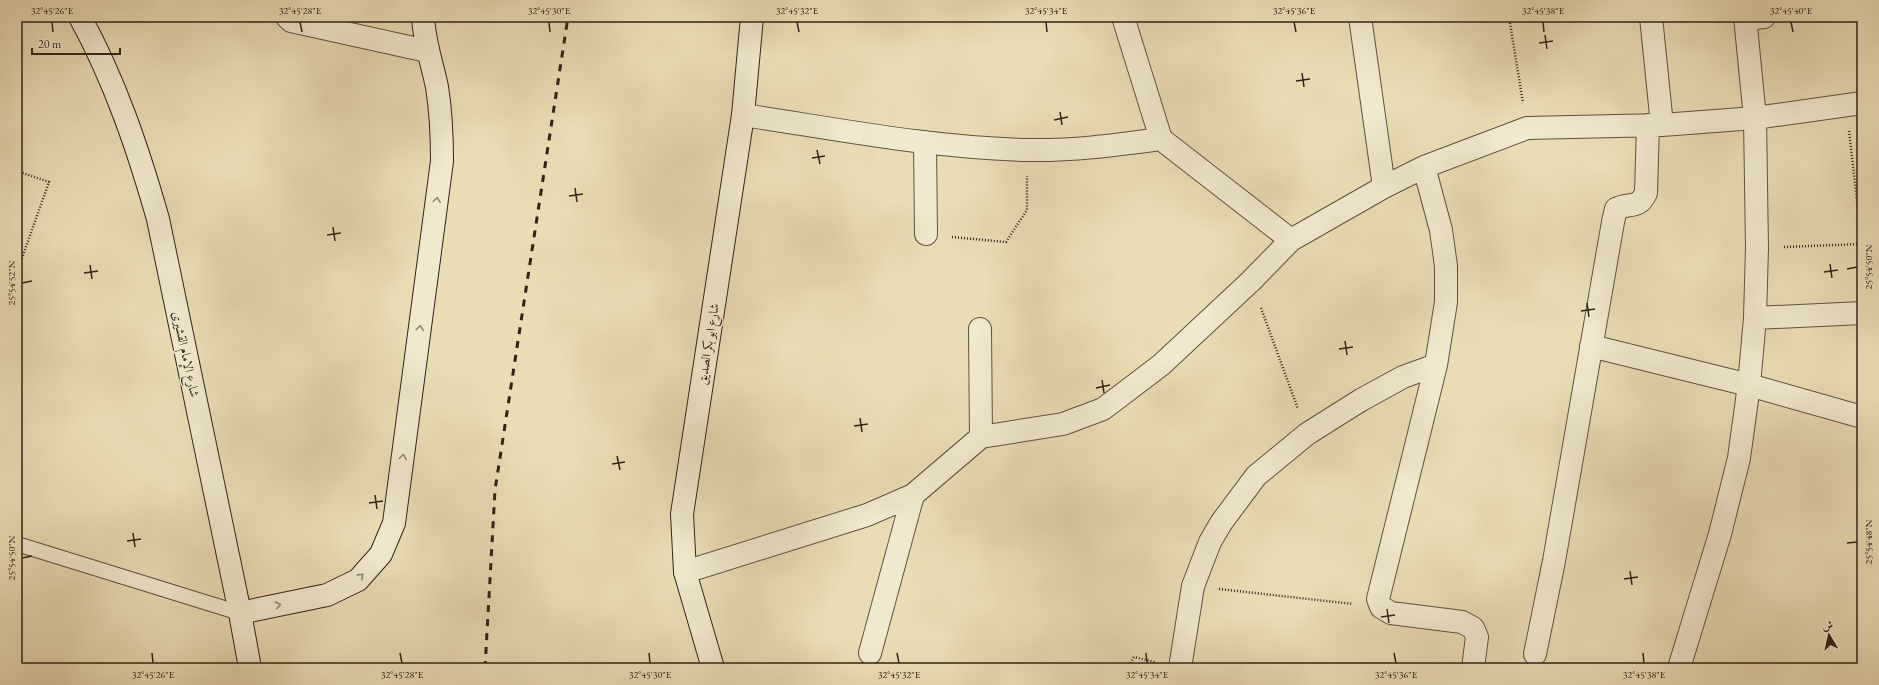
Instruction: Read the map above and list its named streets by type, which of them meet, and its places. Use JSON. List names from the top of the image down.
{
  "streets": {
    "street": ["شارع ابو بكر الصديق", "شارع الإمام القشيرى"]
  },
  "scale_bar": "20 m",
  "north": "top",
  "coordinates": [
    "32°45'26\"E",
    "32°45'28\"E",
    "32°45'30\"E",
    "32°45'32\"E",
    "32°45'34\"E",
    "32°45'36\"E",
    "32°45'38\"E",
    "32°45'40\"E",
    "25°54'50\"N",
    "25°54'52\"N",
    "25°54'48\"N"
  ]
}
